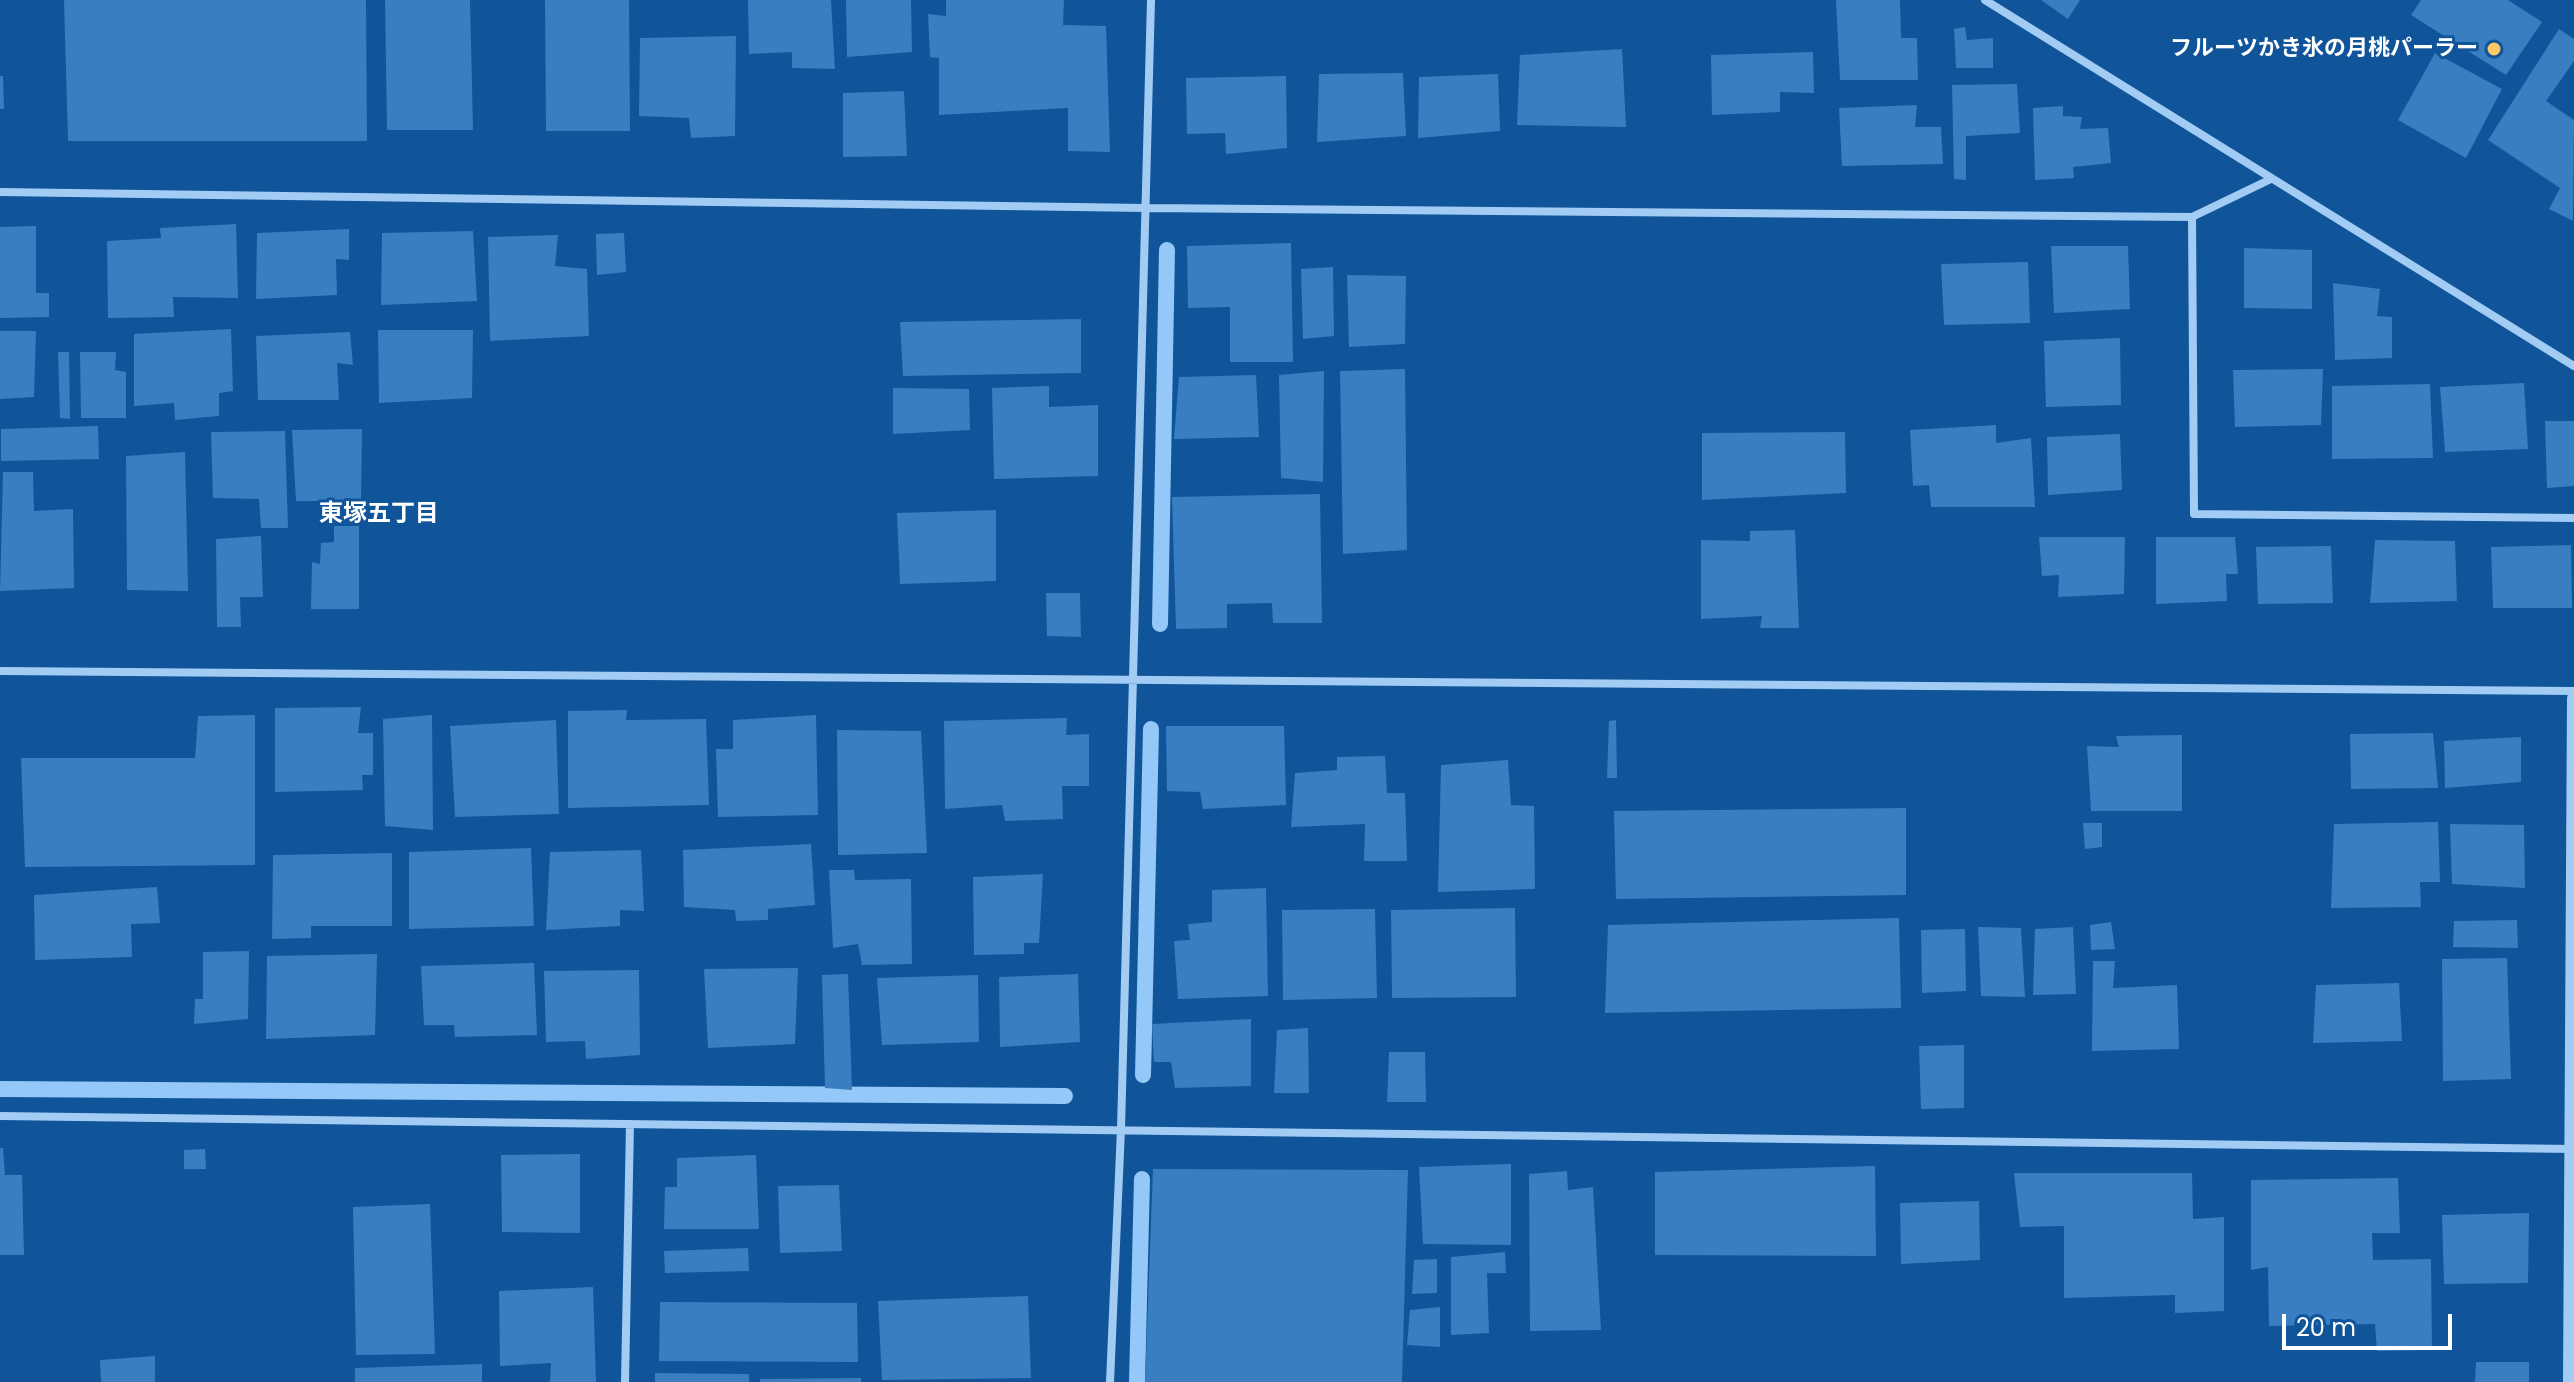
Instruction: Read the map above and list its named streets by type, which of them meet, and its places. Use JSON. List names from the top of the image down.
{
  "districts": ["東塚五丁目"],
  "places": ["フルーツかき氷の月桃パーラー"],
  "scale_bar": "20 m"
}
